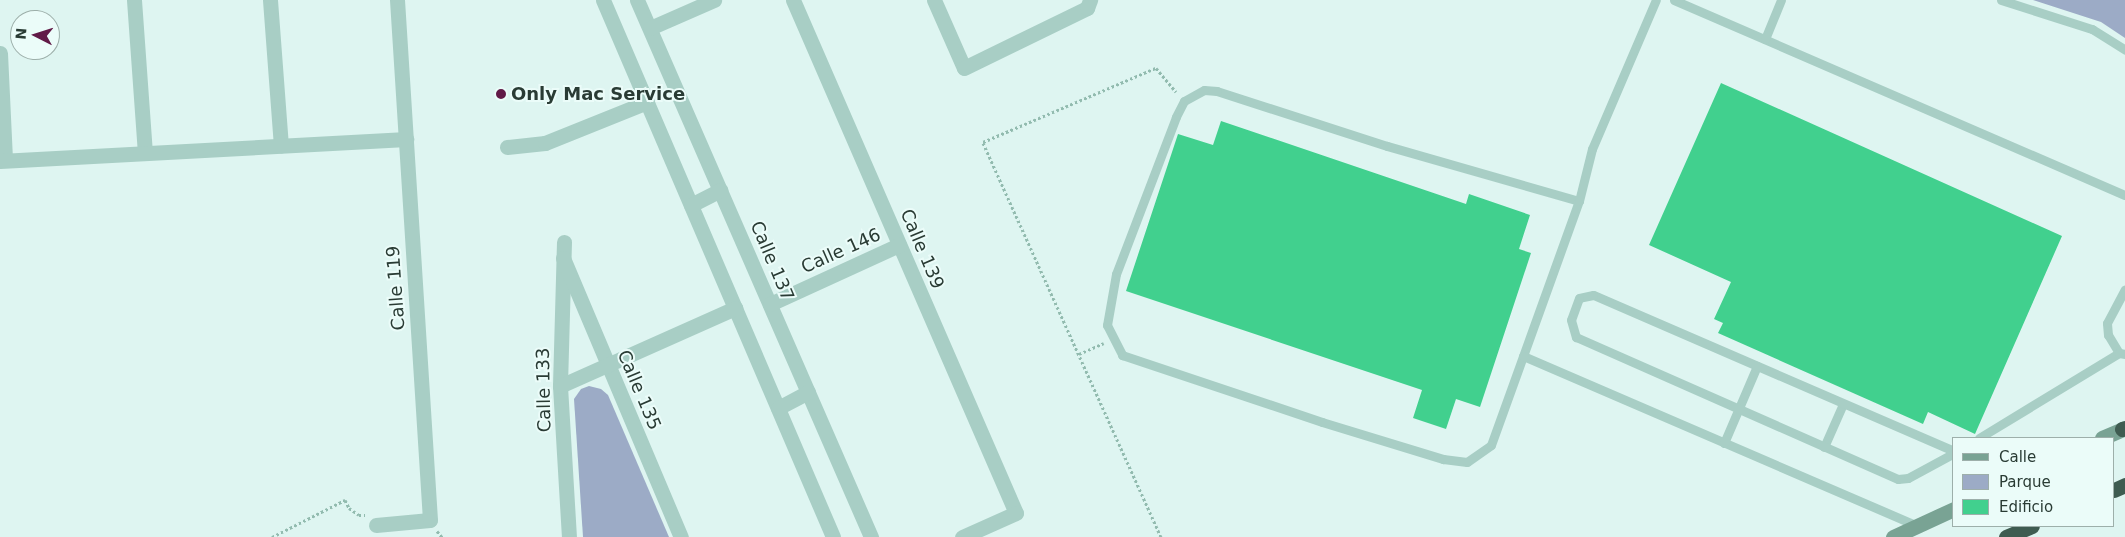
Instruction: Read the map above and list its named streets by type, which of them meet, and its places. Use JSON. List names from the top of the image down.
{
  "streets": {
    "street": [
      "Calle 139",
      "Calle 146",
      "Calle 137",
      "Calle 119",
      "Calle 133",
      "Calle 135"
    ]
  },
  "crossings": [
    ["Calle 139", "Calle 146"],
    ["Calle 146", "Calle 137"],
    ["Calle 133", "Calle 135"]
  ],
  "places": ["Only Mac Service"],
  "legend": ["Calle", "Parque", "Edificio"],
  "north": "left"
}
